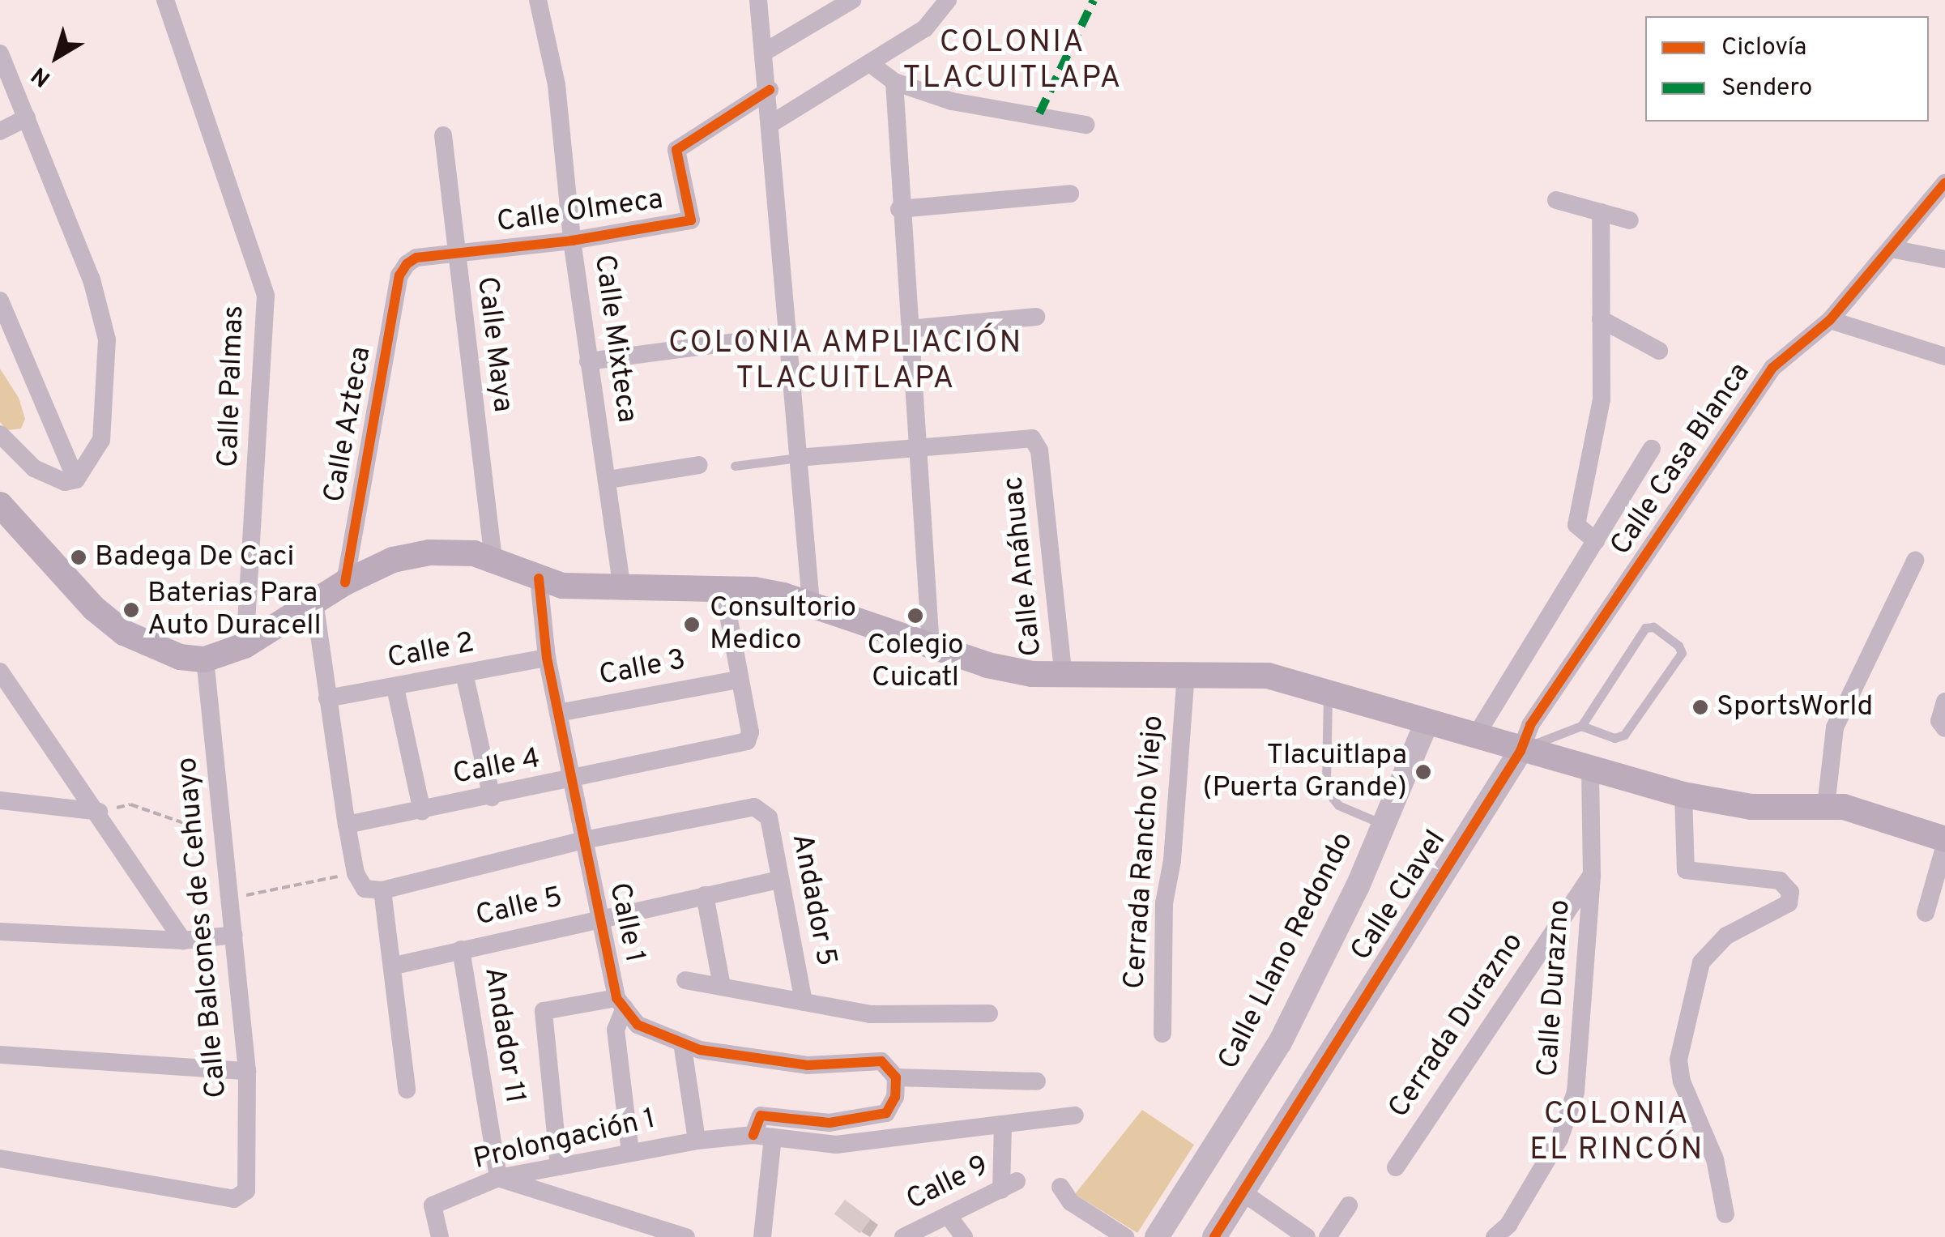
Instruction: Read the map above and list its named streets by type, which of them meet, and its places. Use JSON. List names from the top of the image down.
{
  "streets": {
    "street": [
      "Calle Olmeca",
      "Calle Mixteca",
      "Calle Maya",
      "Calle Palmas",
      "Calle Azteca",
      "Calle Casa Blanca",
      "Calle Anáhuac",
      "Calle 2",
      "Calle 3",
      "Calle 4",
      "Cerrada Rancho Viejo",
      "Calle Clavel",
      "Andador 5",
      "Calle 5",
      "Calle 1",
      "Calle Balcones de Cehuayo",
      "Calle Llano Redondo",
      "Calle Durazno",
      "Cerrada Durazno",
      "Andador 11",
      "Prolongación 1",
      "Calle 9"
    ]
  },
  "crossings": [
    ["Calle Olmeca", "Calle Mixteca"],
    ["Calle Olmeca", "Calle Maya"],
    ["Calle Olmeca", "Calle Azteca"],
    ["Calle Casa Blanca", "Calle Clavel"],
    ["Calle 2", "Calle 1"],
    ["Calle 3", "Calle 4"],
    ["Calle 3", "Calle 1"],
    ["Calle 4", "Calle 1"],
    ["Andador 5", "Calle 5"],
    ["Andador 5", "Calle 1"],
    ["Calle 5", "Calle 1"],
    ["Calle 5", "Andador 11"],
    ["Calle Durazno", "Cerrada Durazno"],
    ["Andador 11", "Prolongación 1"]
  ],
  "districts": ["COLONIA TLACUITLAPA", "COLONIA AMPLIACIÓN TLACUITLAPA", "COLONIA EL RINCÓN"],
  "places": [
    "Badega De Caci",
    "Baterias Para Auto Duracell",
    "Colegio Cuicatl",
    "Consultorio Medico",
    "SportsWorld",
    "Tlacuitlapa (Puerta Grande)"
  ],
  "legend": ["Ciclovía", "Sendero"],
  "north": "bottom left"
}
